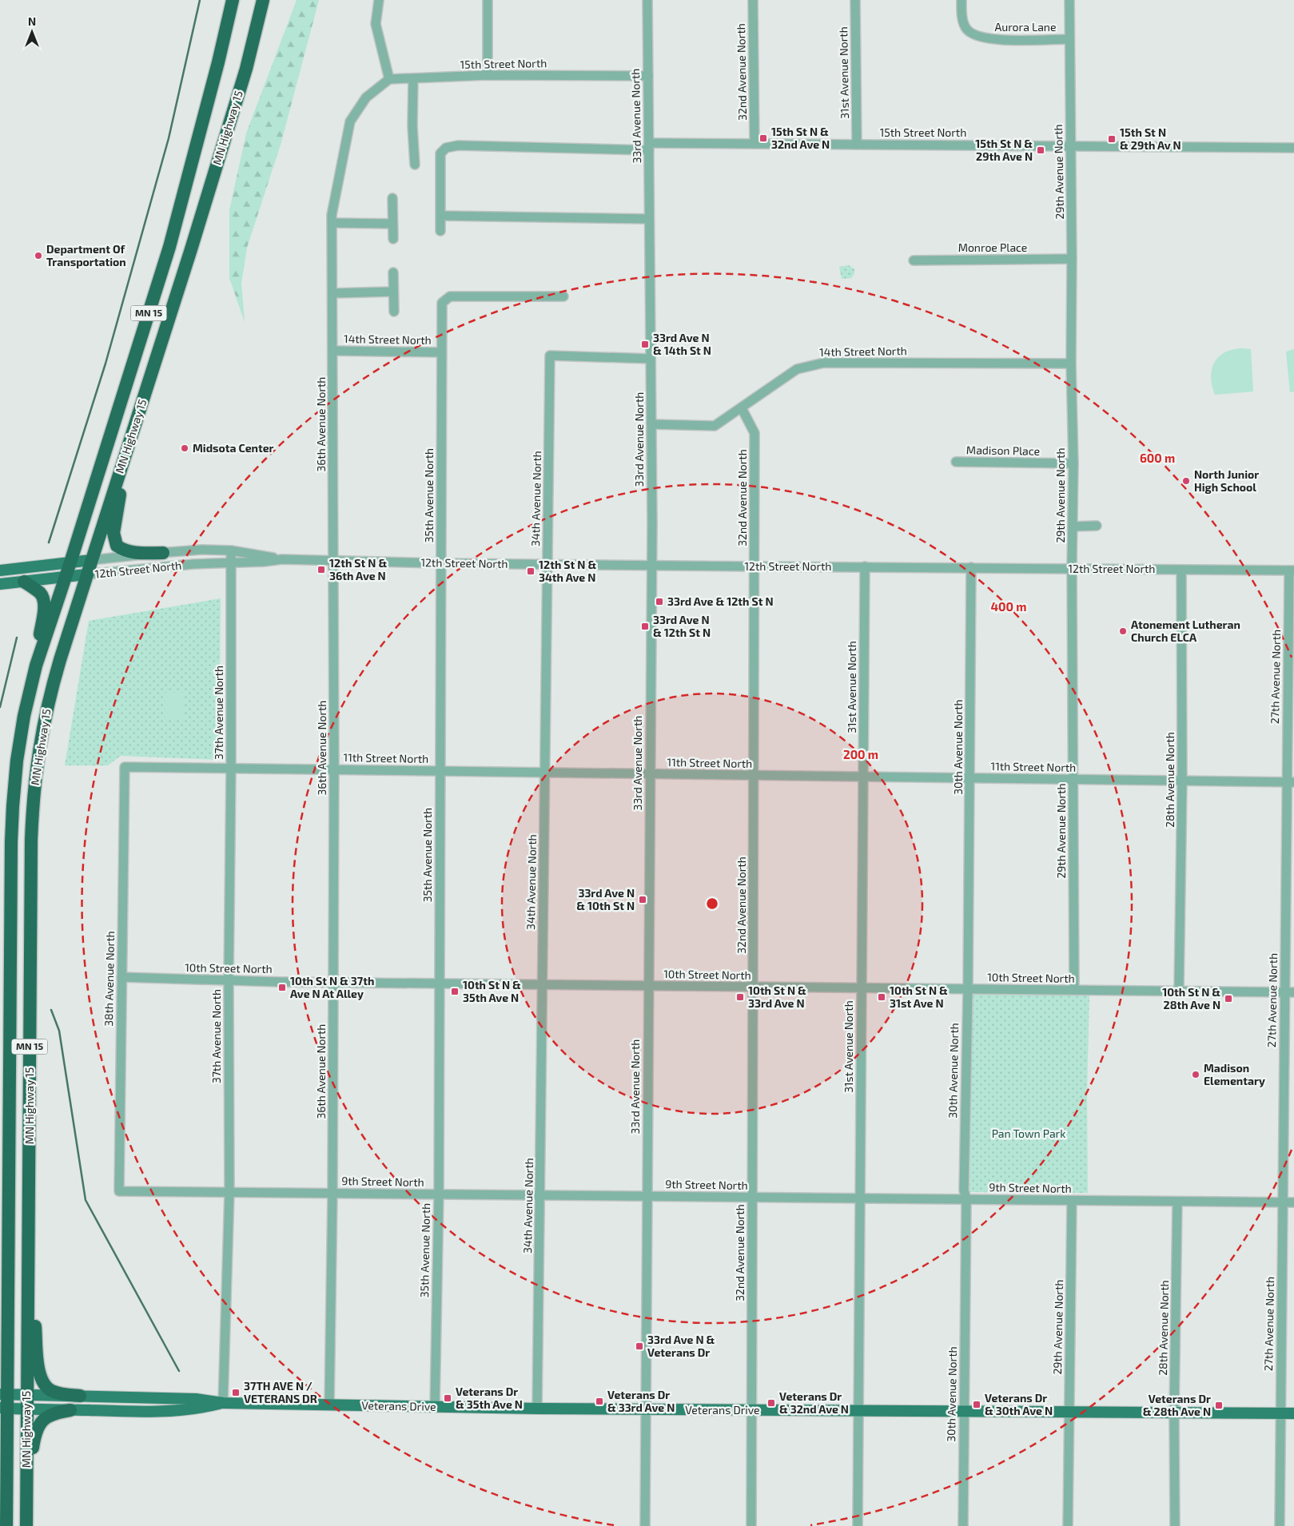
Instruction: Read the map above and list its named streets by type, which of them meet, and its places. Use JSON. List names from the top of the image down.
{
  "streets": {
    "highway": ["MN Highway 15", "MN 15"],
    "main road": ["12th Street North", "Veterans Drive"],
    "street": [
      "Aurora Lane",
      "15th Street North",
      "32nd Avenue North",
      "31st Avenue North",
      "33rd Avenue North",
      "29th Avenue North",
      "Monroe Place",
      "14th Street North",
      "36th Avenue North",
      "Madison Place",
      "35th Avenue North",
      "34th Avenue North",
      "27th Avenue North",
      "37th Avenue North",
      "30th Avenue North",
      "11th Street North",
      "28th Avenue North",
      "10th Street North",
      "38th Avenue North",
      "9th Street North"
    ]
  },
  "crossings": [
    ["Aurora Lane", "29th Avenue North"],
    ["15th Street North", "32nd Avenue North"],
    ["15th Street North", "31st Avenue North"],
    ["15th Street North", "33rd Avenue North"],
    ["15th Street North", "29th Avenue North"],
    ["15th Street North", "36th Avenue North"],
    ["32nd Avenue North", "14th Street North"],
    ["32nd Avenue North", "12th Street North"],
    ["32nd Avenue North", "11th Street North"],
    ["32nd Avenue North", "10th Street North"],
    ["32nd Avenue North", "9th Street North"],
    ["32nd Avenue North", "Veterans Drive"],
    ["31st Avenue North", "12th Street North"],
    ["31st Avenue North", "11th Street North"],
    ["31st Avenue North", "10th Street North"],
    ["31st Avenue North", "9th Street North"],
    ["31st Avenue North", "Veterans Drive"],
    ["33rd Avenue North", "14th Street North"],
    ["33rd Avenue North", "34th Avenue North"],
    ["33rd Avenue North", "12th Street North"],
    ["33rd Avenue North", "11th Street North"],
    ["33rd Avenue North", "10th Street North"],
    ["33rd Avenue North", "9th Street North"],
    ["33rd Avenue North", "Veterans Drive"],
    ["MN Highway 15", "12th Street North"],
    ["MN Highway 15", "Veterans Drive"],
    ["29th Avenue North", "Monroe Place"],
    ["29th Avenue North", "14th Street North"],
    ["29th Avenue North", "Madison Place"],
    ["29th Avenue North", "12th Street North"],
    ["29th Avenue North", "11th Street North"],
    ["29th Avenue North", "10th Street North"],
    ["29th Avenue North", "9th Street North"],
    ["29th Avenue North", "Veterans Drive"],
    ["14th Street North", "36th Avenue North"],
    ["14th Street North", "35th Avenue North"],
    ["36th Avenue North", "12th Street North"],
    ["36th Avenue North", "11th Street North"],
    ["36th Avenue North", "10th Street North"],
    ["36th Avenue North", "9th Street North"],
    ["36th Avenue North", "Veterans Drive"],
    ["35th Avenue North", "12th Street North"],
    ["35th Avenue North", "11th Street North"],
    ["35th Avenue North", "10th Street North"],
    ["35th Avenue North", "9th Street North"],
    ["35th Avenue North", "Veterans Drive"],
    ["34th Avenue North", "12th Street North"],
    ["34th Avenue North", "11th Street North"],
    ["34th Avenue North", "10th Street North"],
    ["34th Avenue North", "9th Street North"],
    ["34th Avenue North", "Veterans Drive"],
    ["12th Street North", "27th Avenue North"],
    ["12th Street North", "37th Avenue North"],
    ["12th Street North", "30th Avenue North"],
    ["12th Street North", "28th Avenue North"],
    ["27th Avenue North", "11th Street North"],
    ["27th Avenue North", "10th Street North"],
    ["27th Avenue North", "9th Street North"],
    ["27th Avenue North", "Veterans Drive"],
    ["37th Avenue North", "11th Street North"],
    ["37th Avenue North", "10th Street North"],
    ["37th Avenue North", "9th Street North"],
    ["37th Avenue North", "Veterans Drive"],
    ["30th Avenue North", "11th Street North"],
    ["30th Avenue North", "10th Street North"],
    ["30th Avenue North", "9th Street North"],
    ["30th Avenue North", "Veterans Drive"],
    ["11th Street North", "28th Avenue North"],
    ["11th Street North", "38th Avenue North"],
    ["28th Avenue North", "10th Street North"],
    ["28th Avenue North", "9th Street North"],
    ["28th Avenue North", "Veterans Drive"],
    ["10th Street North", "38th Avenue North"],
    ["38th Avenue North", "9th Street North"]
  ],
  "parks": ["Pan Town Park"],
  "places": {
    "transit": [
      "15th St N & 32nd Ave N",
      "15th St N & 29th Av N",
      "15th St N & 29th Ave N",
      "33rd Ave N & 14th St N",
      "12th St N & 36th Ave N",
      "12th St N & 34th Ave N",
      "33rd Ave & 12th St N",
      "33rd Ave N & 12th St N",
      "33rd Ave N & 10th St N",
      "10th St N & 37th Ave N At Alley",
      "10th St N & 35th Ave N",
      "10th St N & 33rd Ave N",
      "10th St N & 31st Ave N",
      "10th St N & 28th Ave N",
      "33rd Ave N & Veterans Dr",
      "37TH AVE N / VETERANS DR",
      "Veterans Dr & 35th Ave N",
      "Veterans Dr & 33rd Ave N",
      "Veterans Dr & 32nd Ave N",
      "Veterans Dr & 30th Ave N",
      "Veterans Dr & 28th Ave N"
    ],
    "other": [
      "Department Of Transportation",
      "Midsota Center",
      "North Junior High School",
      "Atonement Lutheran Church ELCA",
      "Madison Elementary"
    ]
  },
  "north": "top",
  "rings": ["600 m", "400 m", "200 m"]
}
